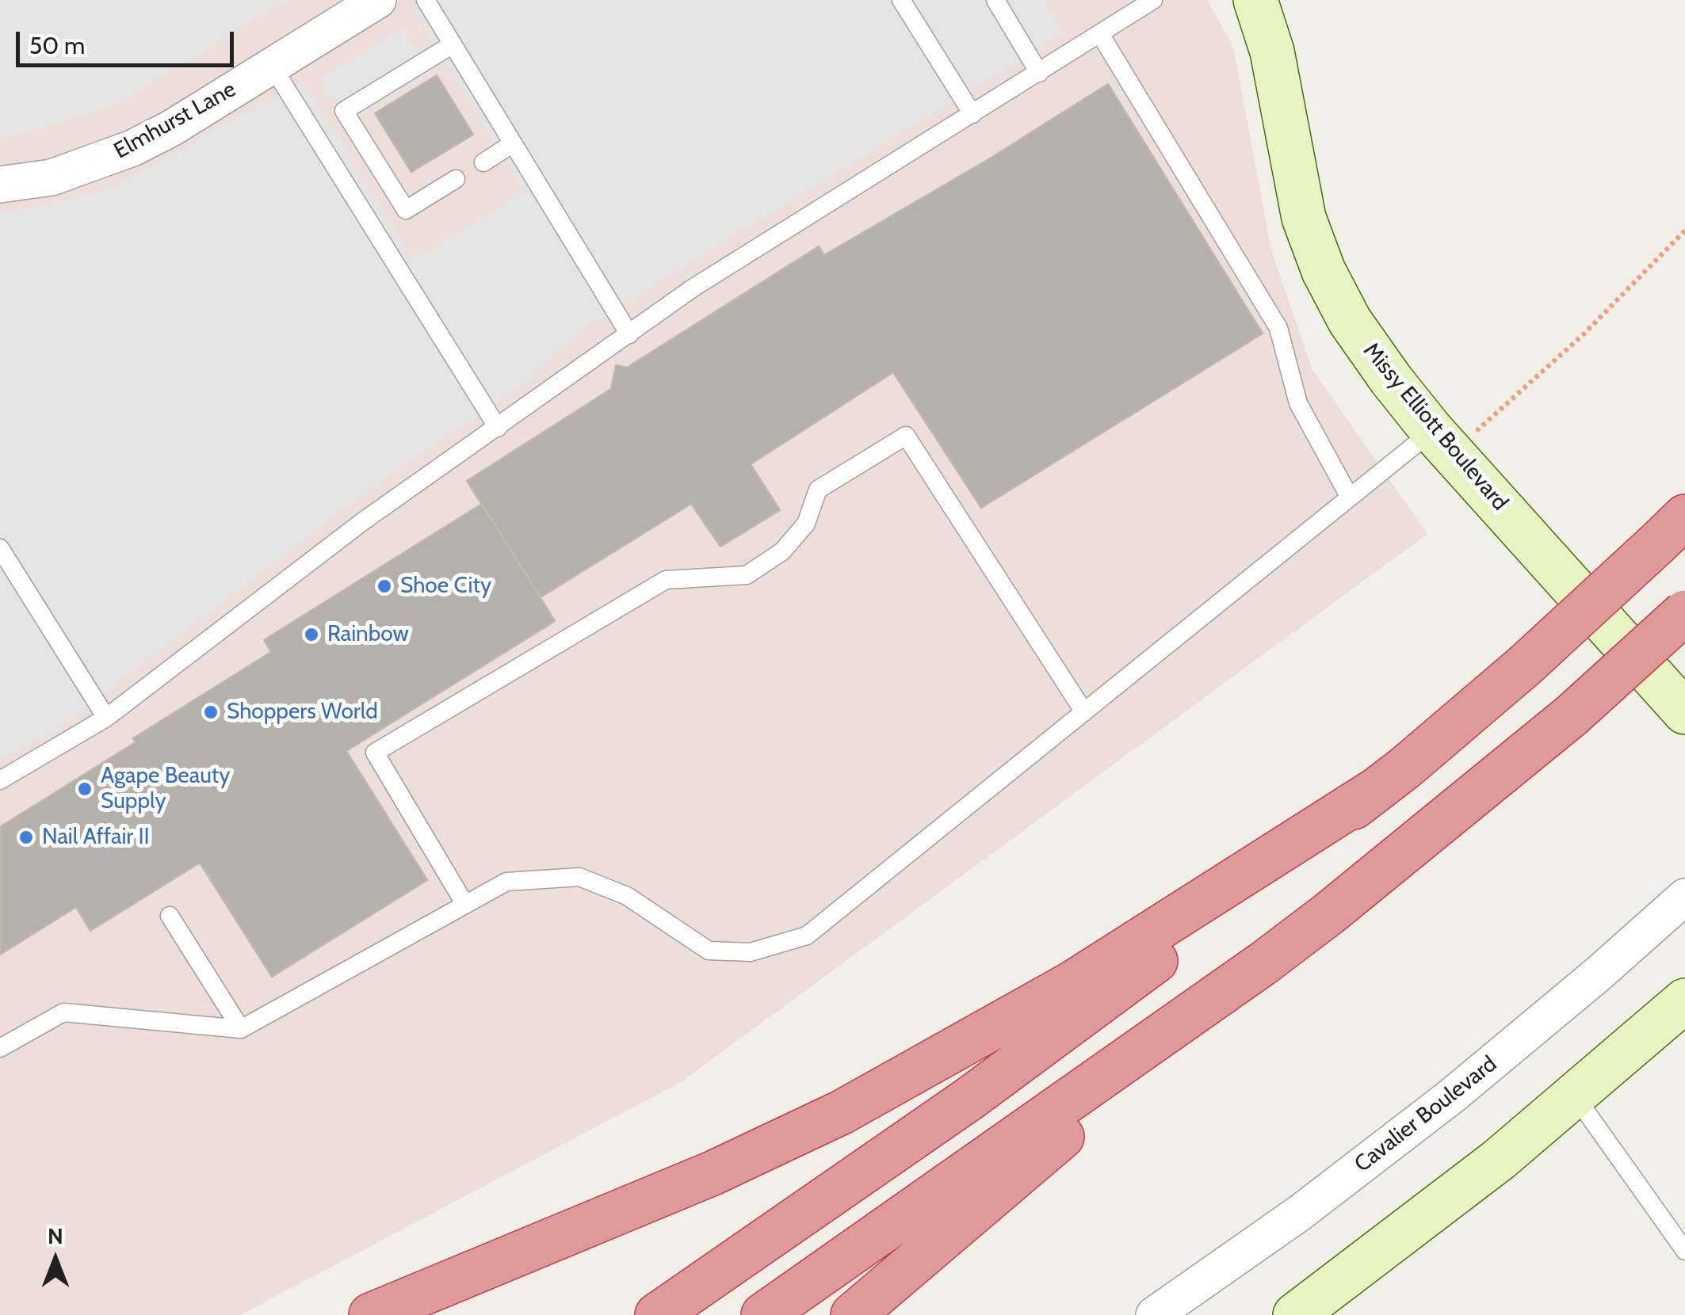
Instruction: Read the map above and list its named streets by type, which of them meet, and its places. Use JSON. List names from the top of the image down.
{
  "streets": {
    "street": ["Elmhurst Lane", "Missy Elliott Boulevard", "Cavalier Boulevard"]
  },
  "places": [
    "Shoe City",
    "Rainbow",
    "Shoppers World",
    "Agape Beauty Supply",
    "Nail Affair II"
  ],
  "scale_bar": "50 m",
  "north": "top"
}
